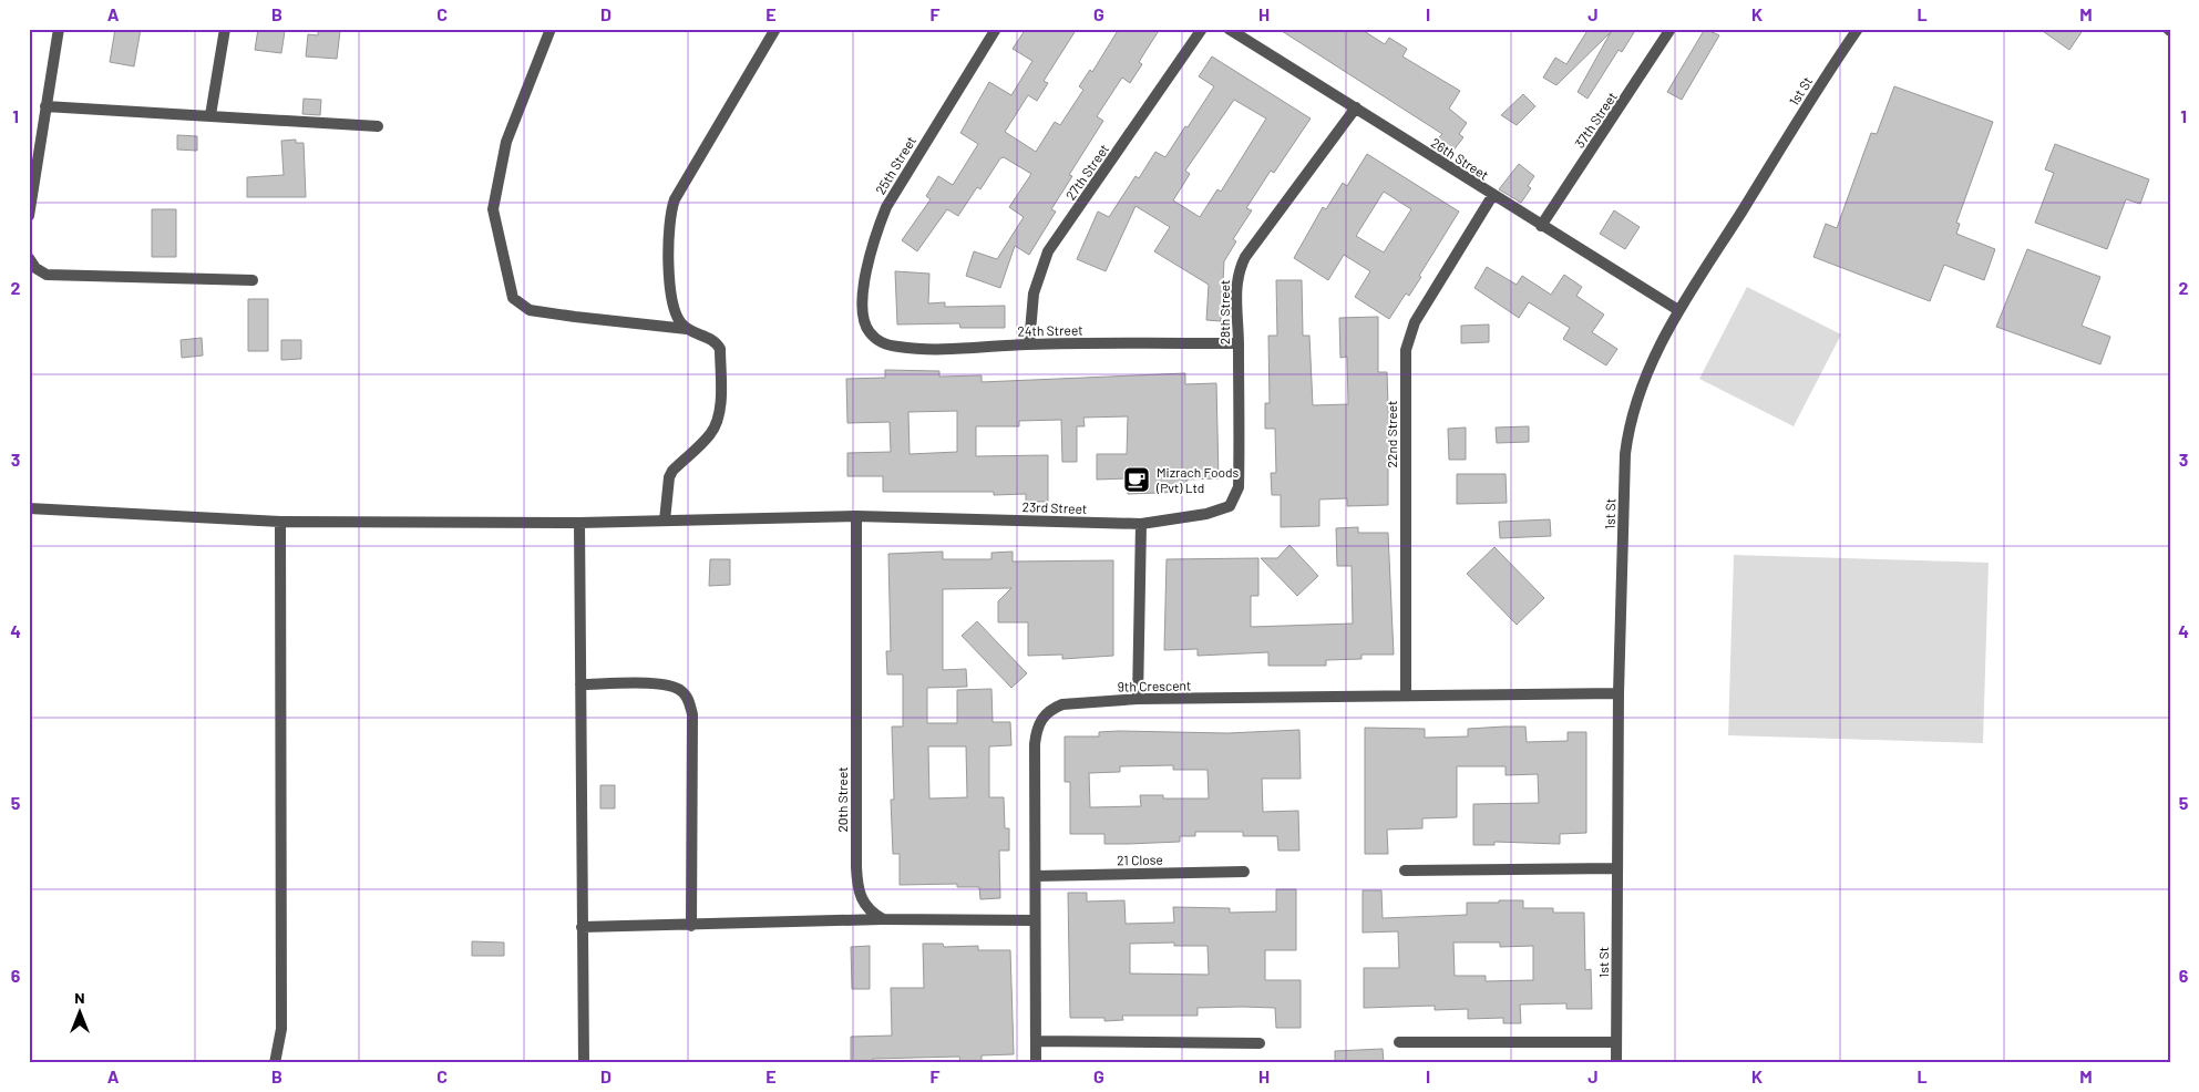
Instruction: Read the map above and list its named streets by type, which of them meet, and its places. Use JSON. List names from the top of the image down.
{
  "streets": {
    "street": [
      "1st St",
      "37th Street",
      "26th Street",
      "25th Street",
      "27th Street",
      "28th Street",
      "24th Street",
      "22nd Street",
      "23rd Street",
      "9th Crescent",
      "20th Street",
      "21 Close"
    ]
  },
  "crossings": [
    ["1st St", "26th Street"],
    ["1st St", "9th Crescent"],
    ["37th Street", "26th Street"],
    ["26th Street", "28th Street"],
    ["26th Street", "22nd Street"],
    ["25th Street", "24th Street"],
    ["27th Street", "24th Street"],
    ["28th Street", "24th Street"],
    ["28th Street", "23rd Street"],
    ["22nd Street", "9th Crescent"],
    ["23rd Street", "20th Street"],
    ["9th Crescent", "21 Close"]
  ],
  "places": {
    "cafe": ["Mizrach Foods (Pvt) Ltd"]
  },
  "north": "top",
  "grid": {
    "columns": [
      "A",
      "B",
      "C",
      "D",
      "E",
      "F",
      "G",
      "H",
      "I",
      "J",
      "K",
      "L",
      "M"
    ],
    "rows": [
      "1",
      "2",
      "3",
      "4",
      "5",
      "6"
    ]
  }
}
